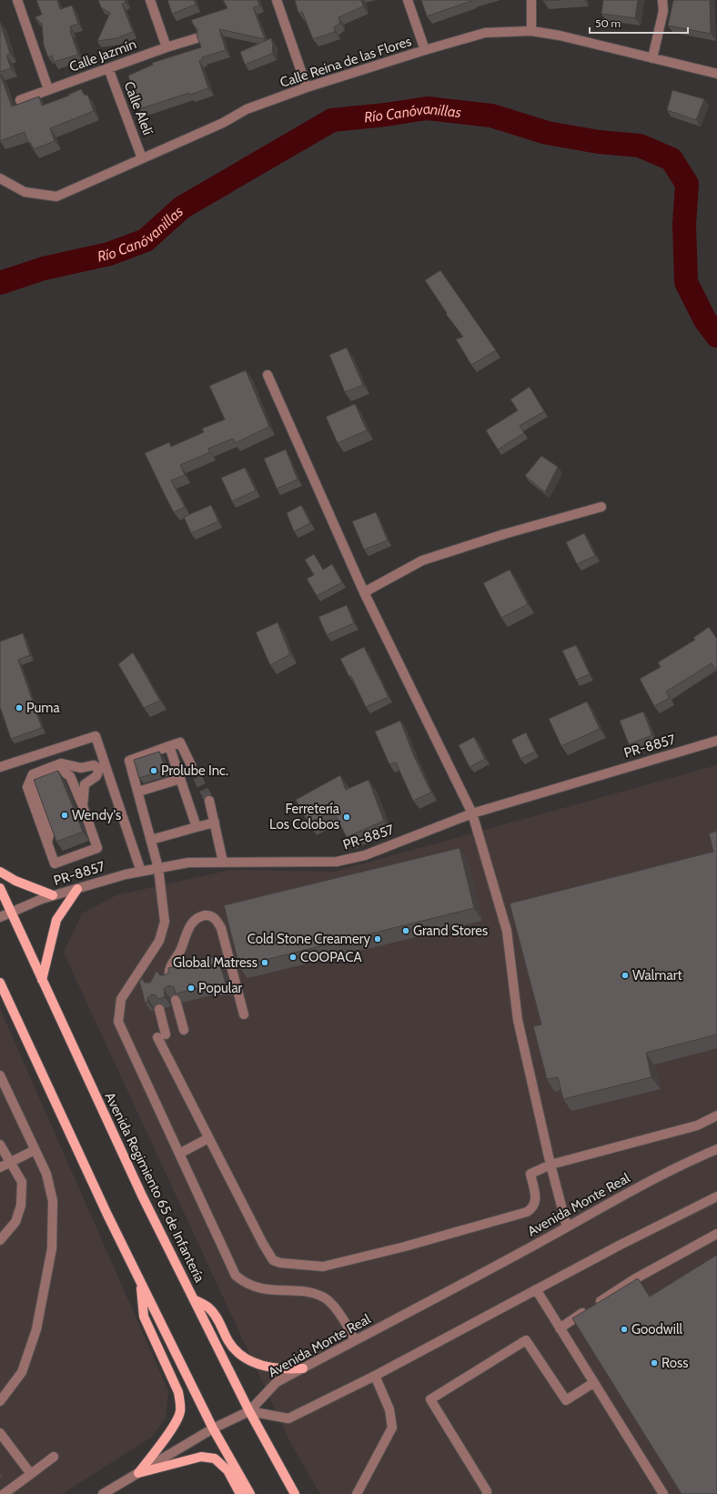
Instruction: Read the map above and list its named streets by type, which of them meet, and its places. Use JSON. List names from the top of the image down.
{
  "streets": {
    "main road": ["Avenida Regimiento 65 de Infantería"],
    "street": [
      "Calle Jazmín",
      "Calle Reina de las Flores",
      "Calle Alelí",
      "PR-8857",
      "Avenida Monte Real"
    ]
  },
  "crossings": [
    ["Calle Jazmín", "Calle Alelí"],
    ["Calle Reina de las Flores", "Calle Alelí"],
    ["PR-8857", "Avenida Regimiento 65 de Infantería"],
    ["Avenida Regimiento 65 de Infantería", "Avenida Monte Real"]
  ],
  "water": ["Río Canóvanillas"],
  "places": [
    "Puma",
    "Prolube Inc.",
    "Wendy's",
    "Ferretería Los Colobos",
    "Grand Stores",
    "Cold Stone Creamery",
    "COOPACA",
    "Global Matress",
    "Walmart",
    "Popular",
    "Goodwill",
    "Ross"
  ],
  "scale_bar": "50 m"
}
